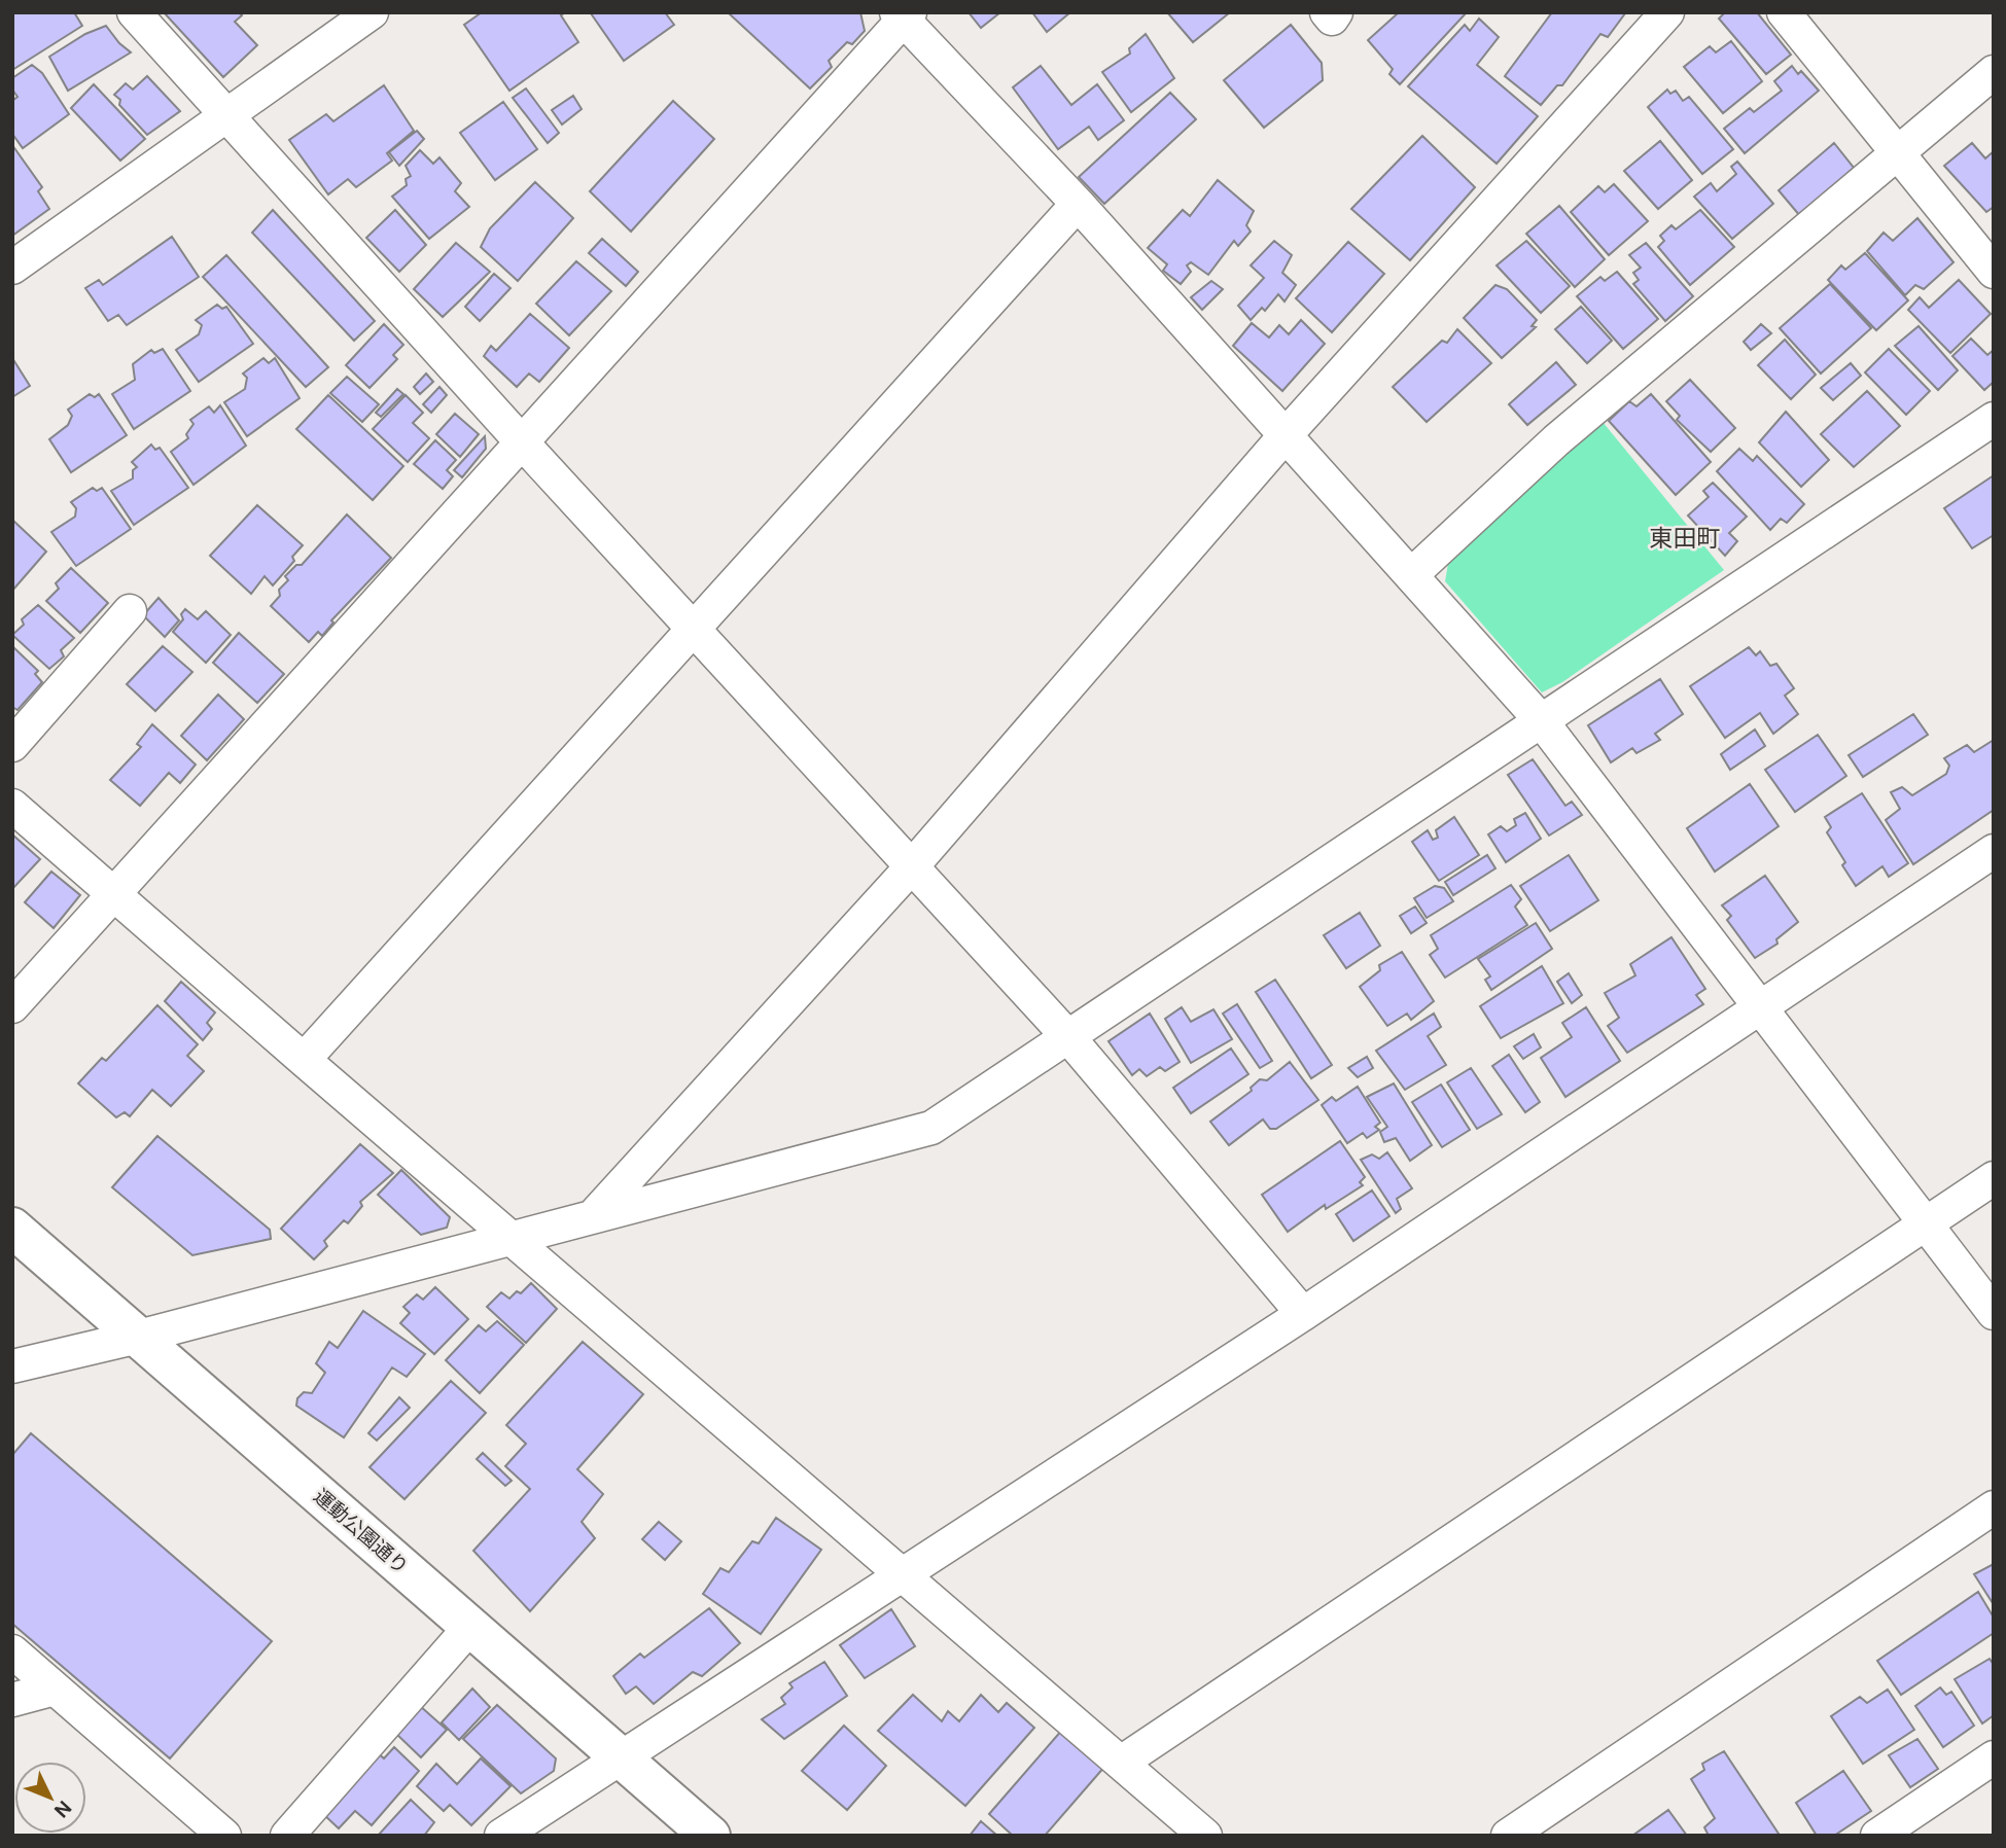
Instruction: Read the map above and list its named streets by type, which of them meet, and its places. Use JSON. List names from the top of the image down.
{
  "streets": {
    "street": ["運動公園通り"]
  },
  "districts": ["東田町"],
  "north": "bottom right"
}
